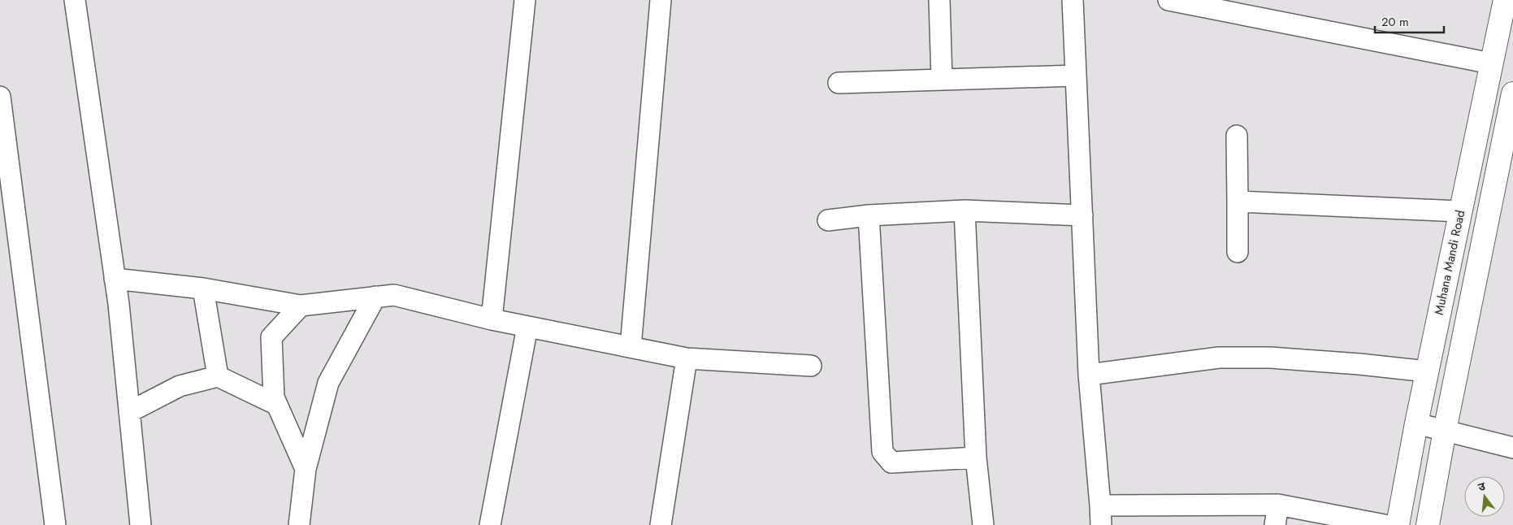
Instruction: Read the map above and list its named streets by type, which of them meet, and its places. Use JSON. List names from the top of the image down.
{
  "streets": {
    "main road": ["Muhana Mandi Road"]
  },
  "scale_bar": "20 m",
  "north": "top"
}
